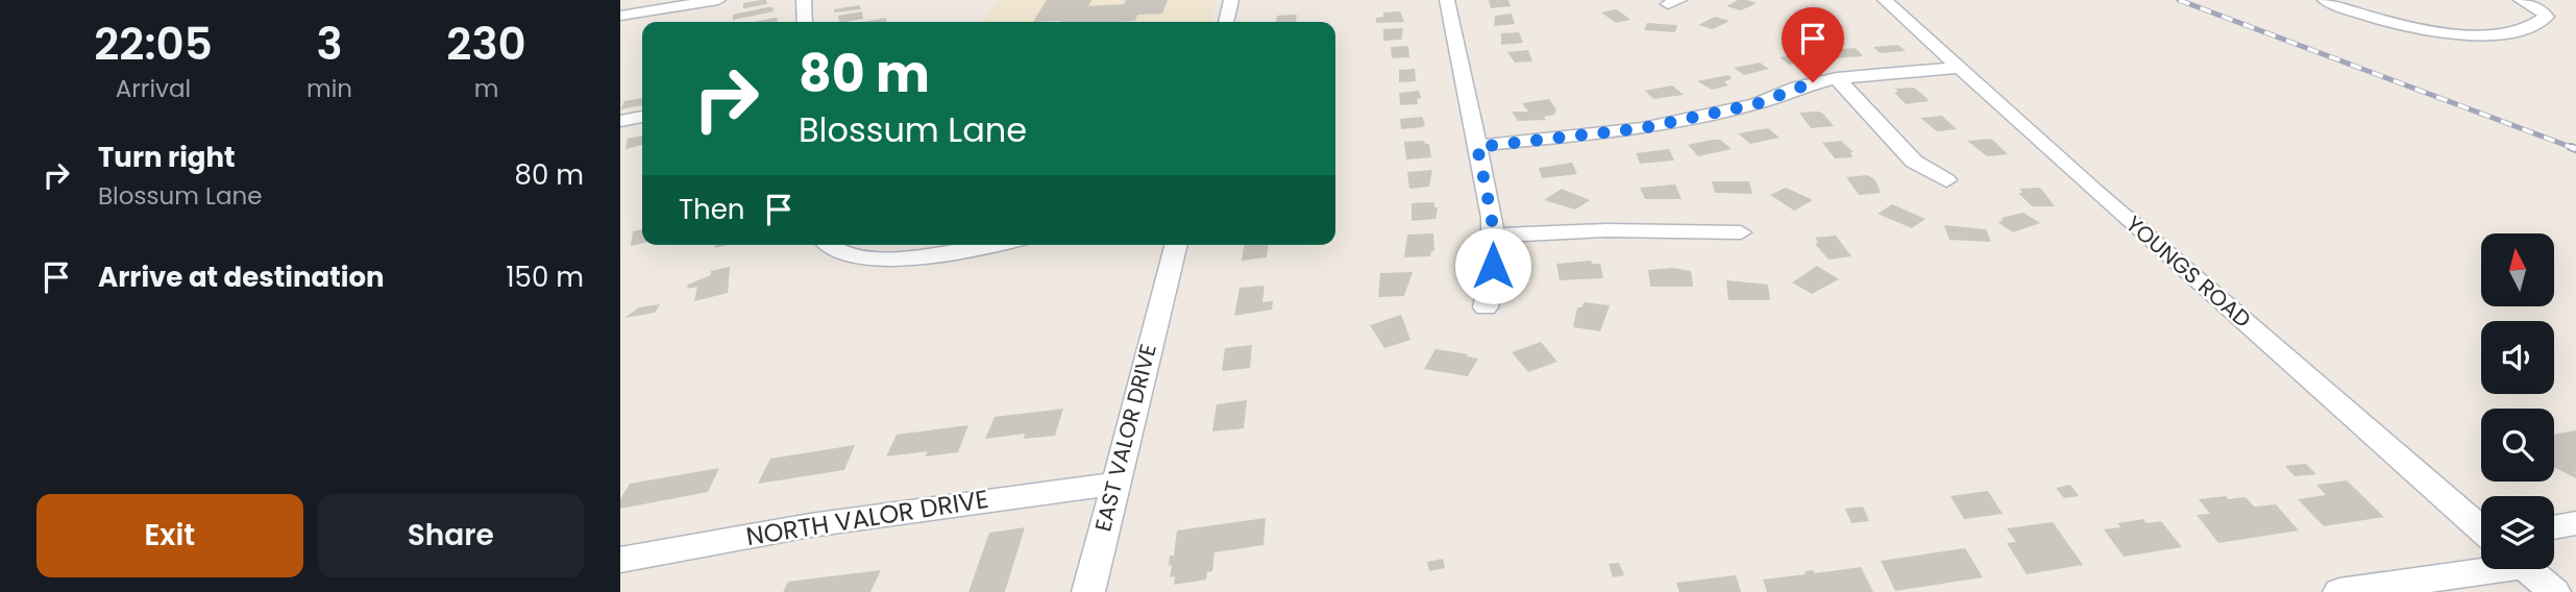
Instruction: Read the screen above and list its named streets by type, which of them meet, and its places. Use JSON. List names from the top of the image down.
{
  "streets": {
    "street": ["YOUNGS ROAD", "EAST VALOR DRIVE", "NORTH VALOR DRIVE"]
  },
  "crossings": [
    ["EAST VALOR DRIVE", "NORTH VALOR DRIVE"]
  ],
  "north": "top",
  "page": {
    "eta": [
      "22:05",
      "Arrival",
      "3",
      "min",
      "230",
      "m"
    ],
    "turn": ["80 m", "Blossum Lane"],
    "list": [
      {
        "name": "Turn right",
        "note": "Blossum Lane",
        "value": "80 m"
      },
      {
        "name": "Arrive at destination",
        "value": "150 m"
      }
    ],
    "then": "Then",
    "buttons": ["Exit", "Share"]
  }
}
